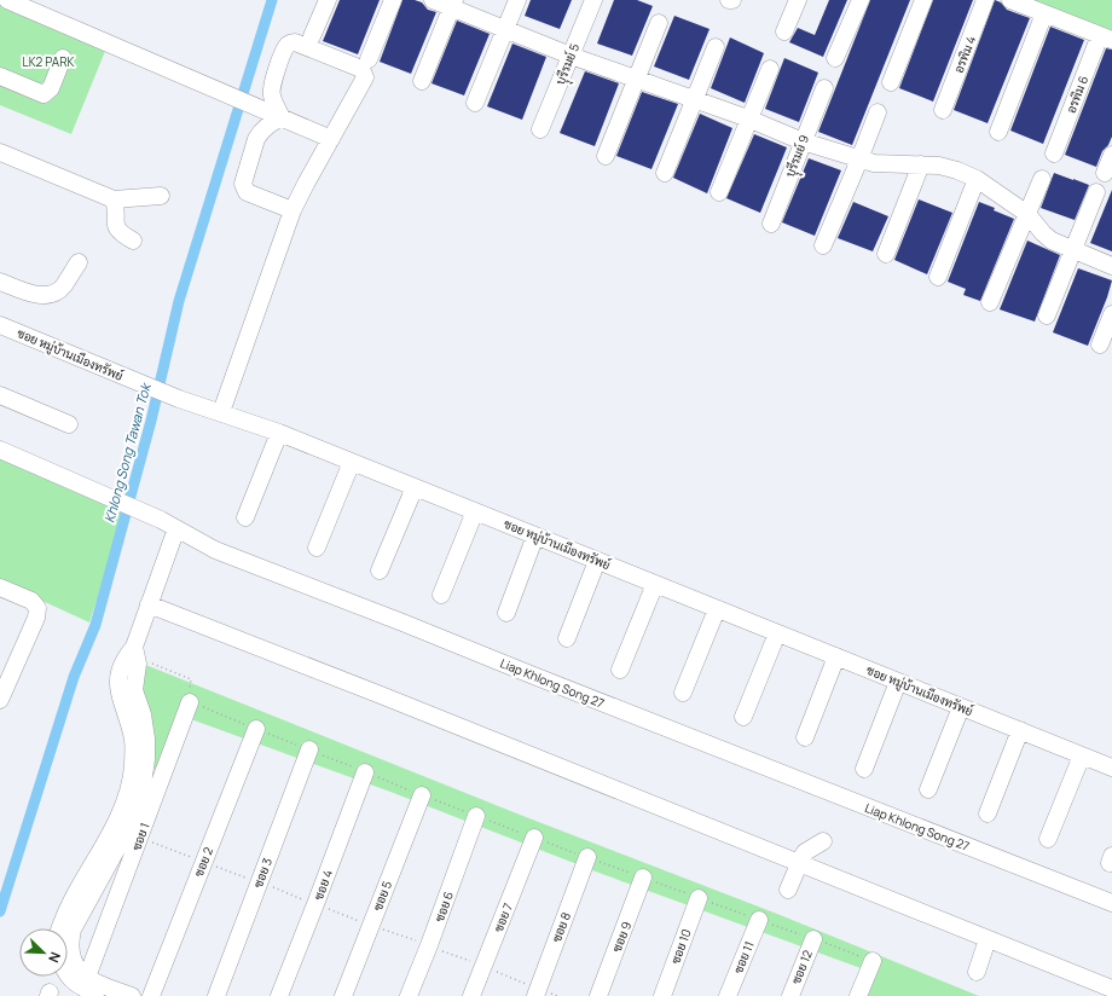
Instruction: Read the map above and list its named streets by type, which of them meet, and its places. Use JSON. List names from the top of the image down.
{
  "streets": {
    "street": [
      "อรพิม 4",
      "บุุรีรมย์ 5",
      "อรพิม 6",
      "บุุรีรมย์ 9",
      "ซอย หมู่บ้านเมืองทรัพย์",
      "Liap Khlong Song 27",
      "ซอย 1",
      "ซอย 2",
      "ซอย 3",
      "ซอย 4",
      "ซอย 5",
      "ซอย 6",
      "ซอย 7",
      "ซอย 8",
      "ซอย 9",
      "ซอย 10",
      "ซอย 11",
      "ซอย 12"
    ]
  },
  "water": ["Khlong Song Tawan Tok"],
  "parks": ["LK2 PARK"],
  "north": "bottom right"
}
